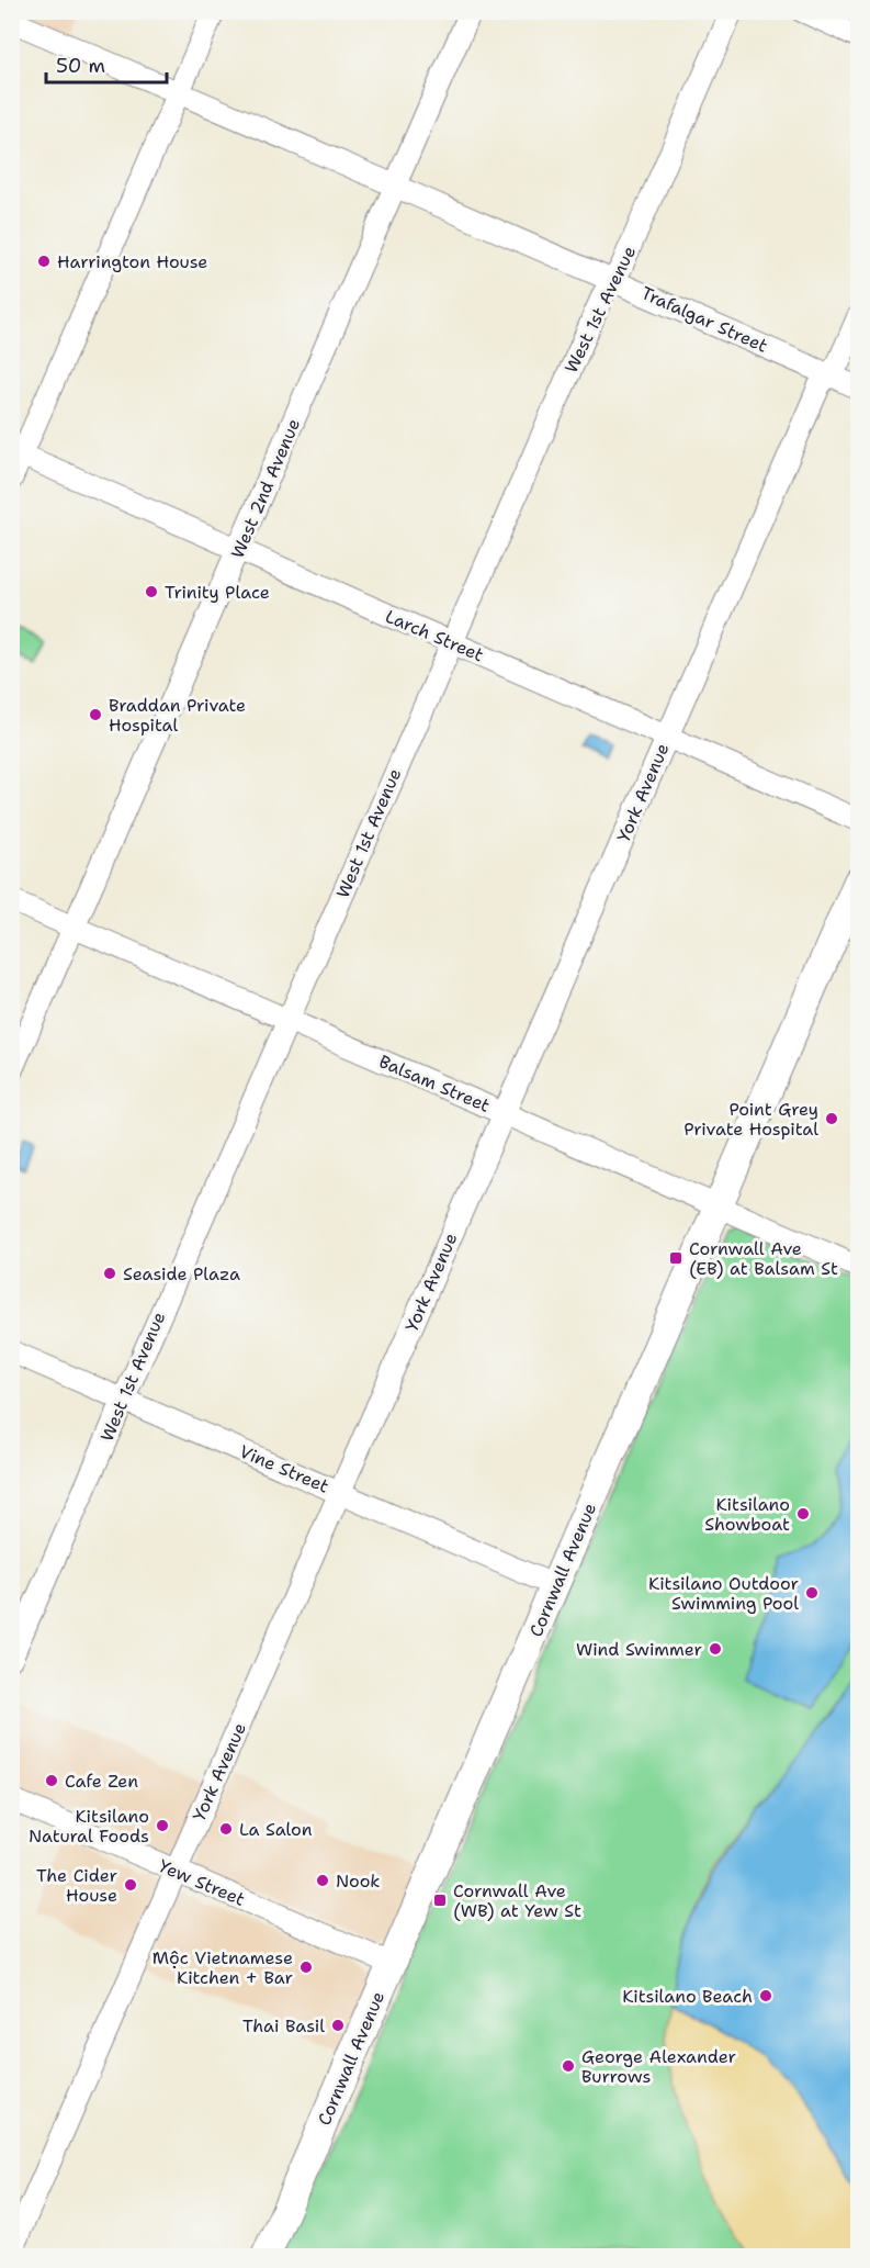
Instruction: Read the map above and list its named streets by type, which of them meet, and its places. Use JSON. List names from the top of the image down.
{
  "streets": {
    "main road": ["Cornwall Avenue"],
    "street": [
      "West 1st Avenue",
      "Trafalgar Street",
      "West 2nd Avenue",
      "Larch Street",
      "York Avenue",
      "Balsam Street",
      "Vine Street",
      "Yew Street"
    ]
  },
  "crossings": [
    ["West 1st Avenue", "Trafalgar Street"],
    ["West 1st Avenue", "Larch Street"],
    ["West 1st Avenue", "Balsam Street"],
    ["West 1st Avenue", "Vine Street"],
    ["Trafalgar Street", "West 2nd Avenue"],
    ["Trafalgar Street", "York Avenue"],
    ["West 2nd Avenue", "Larch Street"],
    ["West 2nd Avenue", "Balsam Street"],
    ["Larch Street", "York Avenue"],
    ["York Avenue", "Balsam Street"],
    ["York Avenue", "Vine Street"],
    ["York Avenue", "Yew Street"],
    ["Balsam Street", "Cornwall Avenue"],
    ["Vine Street", "Cornwall Avenue"],
    ["Cornwall Avenue", "Yew Street"]
  ],
  "places": {
    "other": [
      "Harrington House",
      "Trinity Place",
      "Braddan Private Hospital",
      "Point Grey Private Hospital",
      "Seaside Plaza",
      "Kitsilano Showboat",
      "Kitsilano Outdoor Swimming Pool",
      "Wind Swimmer",
      "Cafe Zen",
      "Kitsilano Natural Foods",
      "La Salon",
      "Nook",
      "The Cider House",
      "Mộc Vietnamese Kitchen + Bar",
      "Kitsilano Beach",
      "Thai Basil",
      "George Alexander Burrows"
    ],
    "transit": ["Cornwall Ave (EB) at Balsam St", "Cornwall Ave (WB) at Yew St"]
  },
  "scale_bar": "50 m"
}
